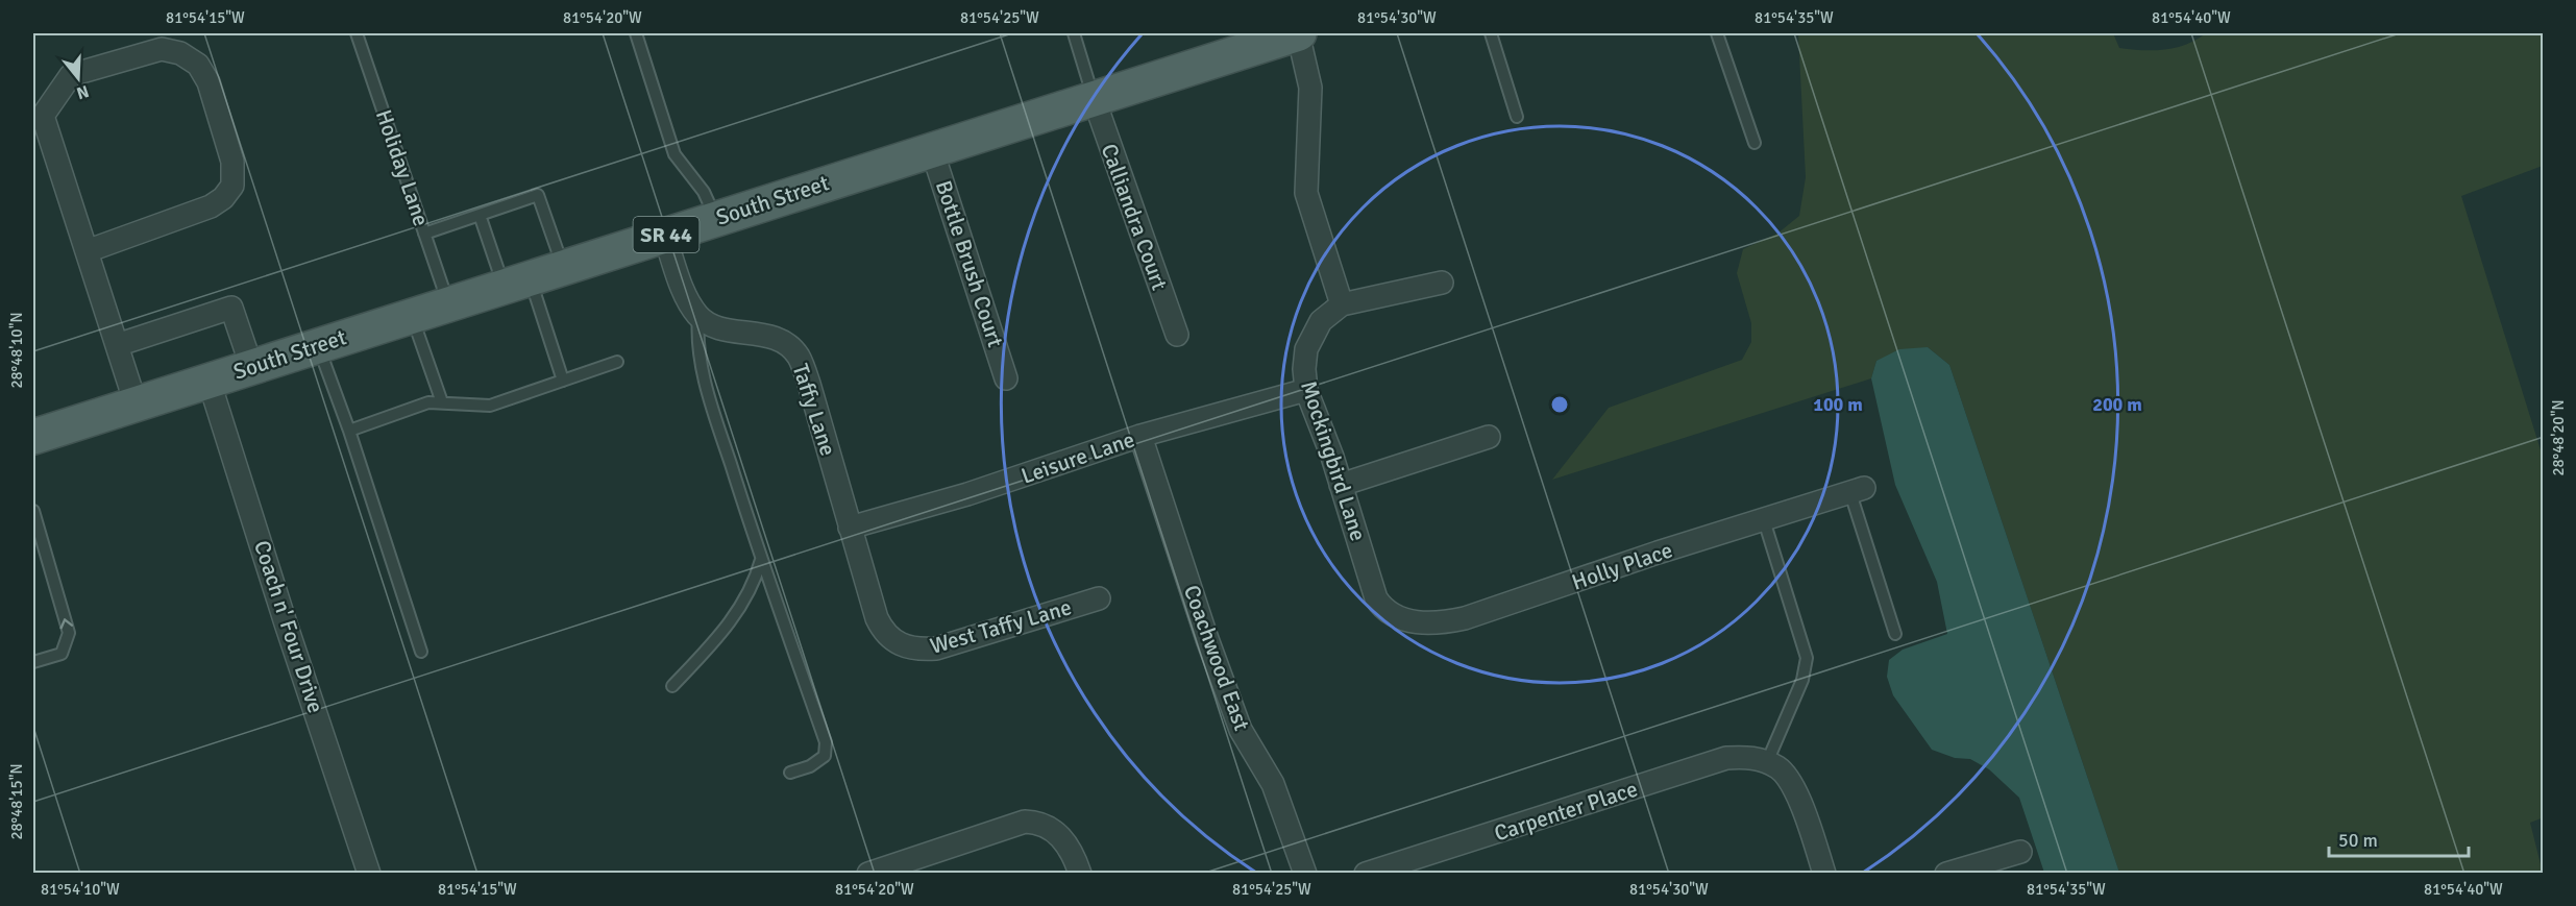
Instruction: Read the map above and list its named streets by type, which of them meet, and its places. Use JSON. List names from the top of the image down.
{
  "streets": {
    "main road": ["South Street", "SR 44"],
    "street": [
      "Calliandra Court",
      "Bottle Brush Court",
      "Taffy Lane",
      "Leisure Lane",
      "Mockingbird Lane",
      "Holly Place",
      "Coach n' Four Drive",
      "West Taffy Lane",
      "Coachwood East",
      "Carpenter Place"
    ],
    "lane": ["Holiday Lane"]
  },
  "crossings": [
    ["Holiday Lane", "South Street"],
    ["South Street", "Calliandra Court"],
    ["South Street", "Bottle Brush Court"],
    ["South Street", "Coach n' Four Drive"],
    ["Taffy Lane", "Leisure Lane"],
    ["Taffy Lane", "West Taffy Lane"],
    ["Leisure Lane", "Mockingbird Lane"],
    ["Leisure Lane", "Coachwood East"],
    ["Mockingbird Lane", "Holly Place"]
  ],
  "scale_bar": "50 m",
  "north": "bottom",
  "coordinates": [
    "81°54'15\"W",
    "81°54'20\"W",
    "81°54'25\"W",
    "81°54'30\"W",
    "81°54'35\"W",
    "81°54'40\"W",
    "28°48'10\"N",
    "28°48'20\"N",
    "28°48'15\"N",
    "81°54'10\"W"
  ],
  "rings": ["100 m", "200 m"]
}
